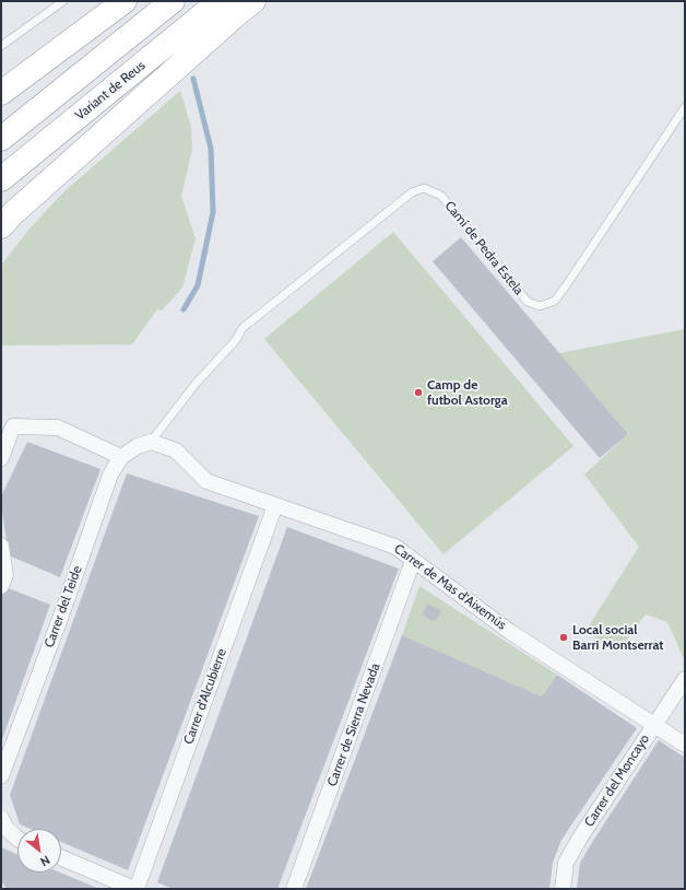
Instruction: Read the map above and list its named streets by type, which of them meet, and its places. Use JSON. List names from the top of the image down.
{
  "streets": {
    "highway": ["Variant de Reus"],
    "street": [
      "Carrer de Mas d'Aixemús",
      "Carrer del Teide",
      "Carrer d'Alcubierre",
      "Carrer de Sierra Nevada",
      "Carrer del Moncayo"
    ],
    "lane": ["Camí de Pedra Estela"]
  },
  "crossings": [
    ["Camí de Pedra Estela", "Carrer de Mas d'Aixemús"],
    ["Camí de Pedra Estela", "Carrer del Teide"],
    ["Carrer de Mas d'Aixemús", "Carrer del Teide"],
    ["Carrer de Mas d'Aixemús", "Carrer d'Alcubierre"],
    ["Carrer de Mas d'Aixemús", "Carrer de Sierra Nevada"],
    ["Carrer de Mas d'Aixemús", "Carrer del Moncayo"]
  ],
  "places": ["Camp de futbol Astorga", "Local social Barri Montserrat"],
  "north": "bottom right"
}
